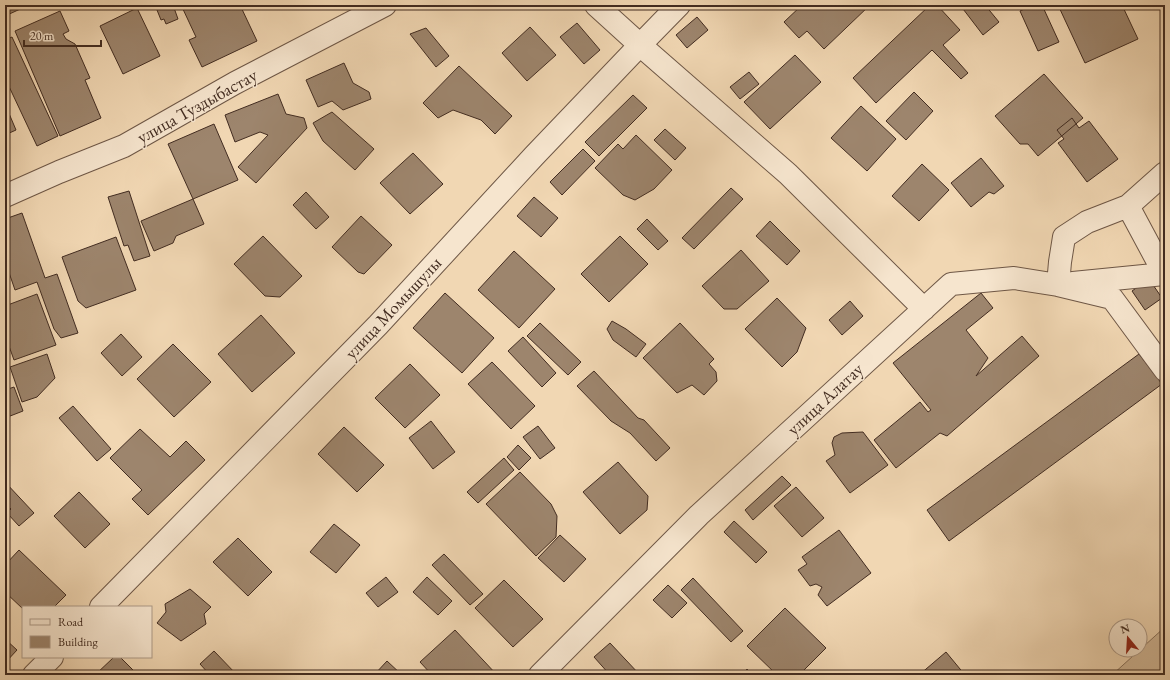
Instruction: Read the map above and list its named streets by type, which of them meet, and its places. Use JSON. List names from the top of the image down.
{
  "streets": {
    "street": ["улица Туздыбастау", "улица Момышулы", "улица Алатау"]
  },
  "legend": ["Road", "Building"],
  "scale_bar": "20 m",
  "north": "top"
}
